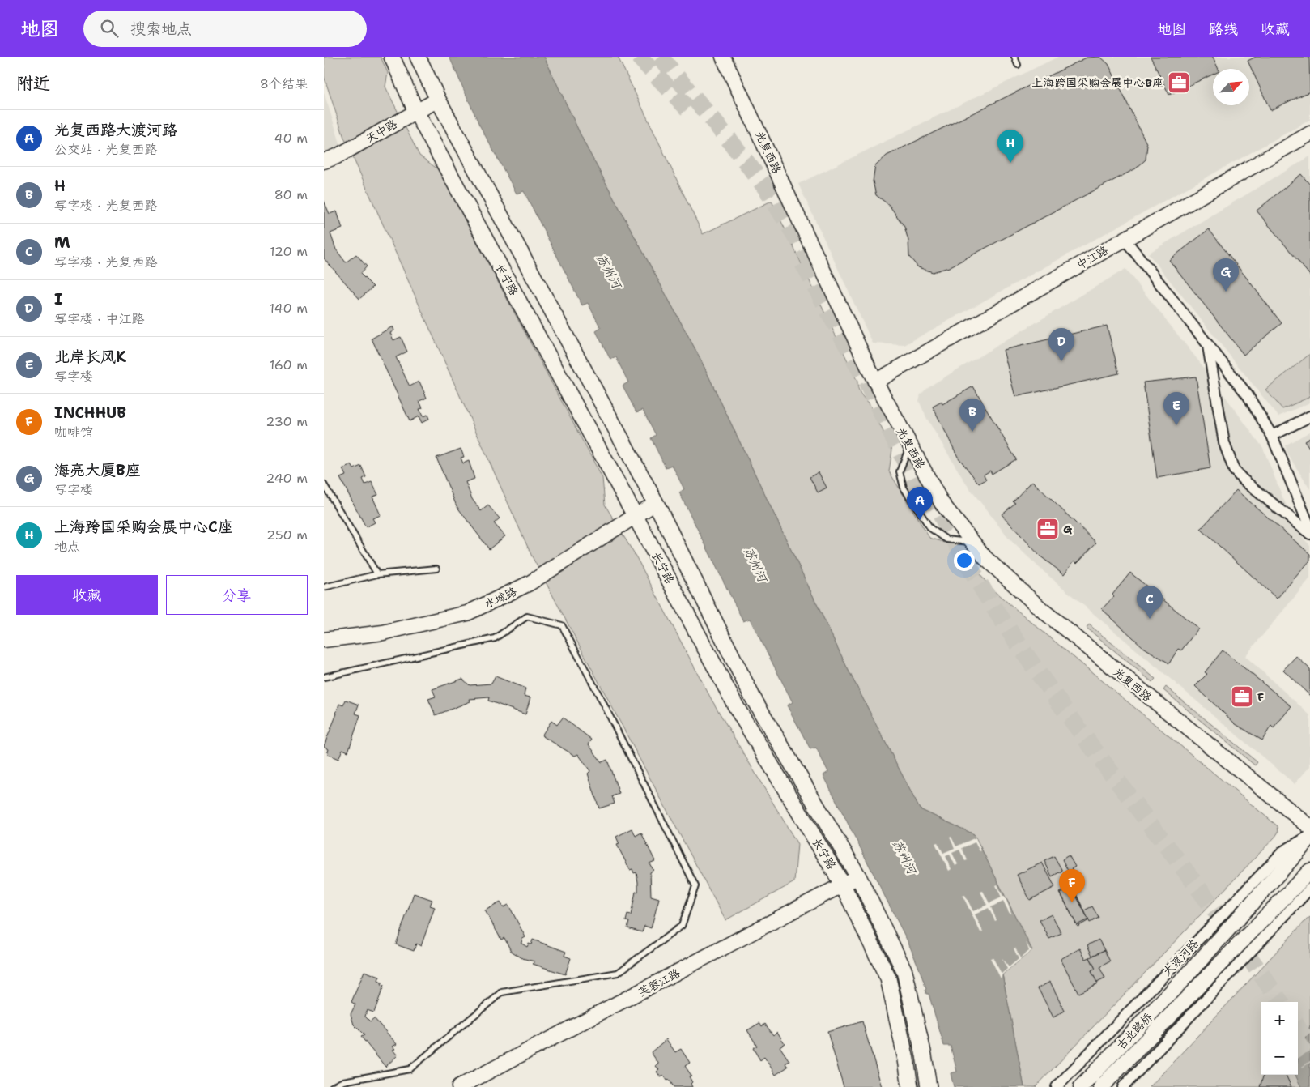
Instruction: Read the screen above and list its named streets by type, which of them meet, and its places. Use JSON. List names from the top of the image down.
{
  "streets": {
    "main road": ["长宁路"],
    "street": [
      "天中路",
      "光复西路",
      "中江路",
      "水城路",
      "大渡河路",
      "芙蓉江路",
      "古北路桥"
    ]
  },
  "crossings": [
    ["天中路", "长宁路"],
    ["光复西路", "中江路"],
    ["长宁路", "水城路"],
    ["长宁路", "芙蓉江路"],
    ["大渡河路", "古北路桥"]
  ],
  "water": ["苏州河"],
  "places": {
    "office": ["上海跨国采购会展中心B座", "G", "F"]
  },
  "north": "top right",
  "page": {
    "header": "地图",
    "search": "搜索地点",
    "nav": ["地图", "路线", "收藏"],
    "heading": ["附近", "8个结果"],
    "list": [
      {
        "mark": "A",
        "name": "光复西路大渡河路",
        "note": "公交站 · 光复西路",
        "value": "40 m"
      },
      {
        "mark": "B",
        "name": "H",
        "note": "写字楼 · 光复西路",
        "value": "80 m"
      },
      {
        "mark": "C",
        "name": "M",
        "note": "写字楼 · 光复西路",
        "value": "120 m"
      },
      {
        "mark": "D",
        "name": "I",
        "note": "写字楼 · 中江路",
        "value": "140 m"
      },
      {
        "mark": "E",
        "name": "北岸长风K",
        "note": "写字楼",
        "value": "160 m"
      },
      {
        "mark": "F",
        "name": "INCHHUB",
        "note": "咖啡馆",
        "value": "230 m"
      },
      {
        "mark": "G",
        "name": "海亮大厦B座",
        "note": "写字楼",
        "value": "240 m"
      },
      {
        "mark": "H",
        "name": "上海跨国采购会展中心C座",
        "note": "地点",
        "value": "250 m"
      }
    ],
    "pins": [
      "H",
      "G",
      "D",
      "E",
      "B",
      "A",
      "C",
      "F"
    ],
    "buttons": ["收藏", "分享"],
    "map_buttons": ["+", "−"]
  }
}
